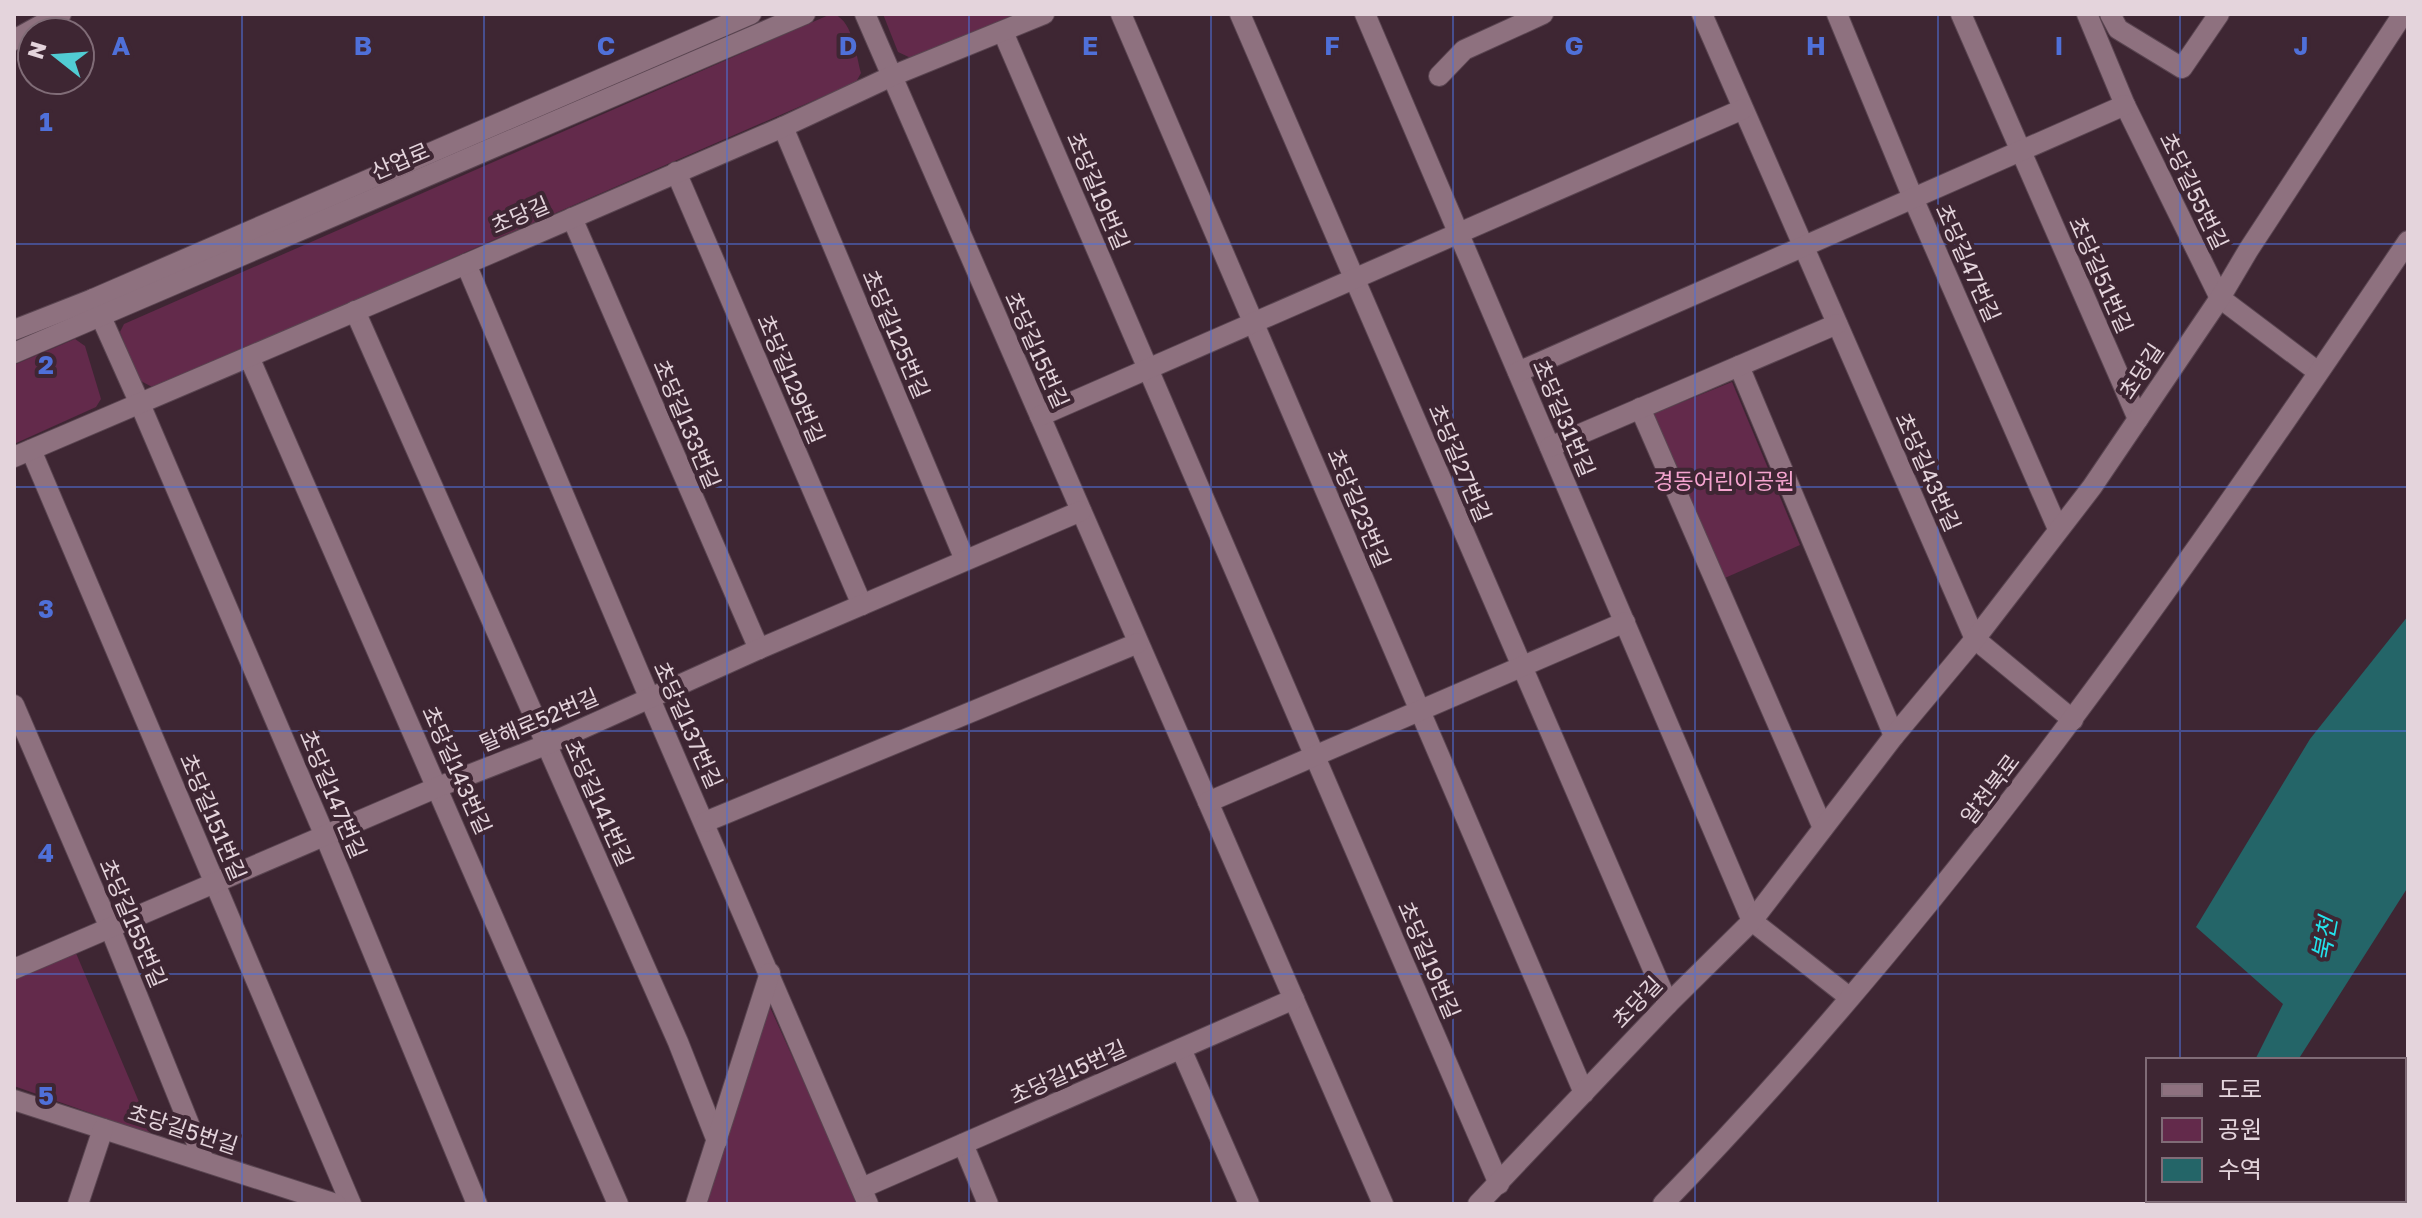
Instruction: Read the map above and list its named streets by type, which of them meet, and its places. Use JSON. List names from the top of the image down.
{
  "streets": {
    "street": [
      "산업로",
      "초당길19번길",
      "초당길55번길",
      "초당길",
      "초당길47번길",
      "초당길51번길",
      "초당길125번길",
      "초당길15번길",
      "초당길129번길",
      "초당길31번길",
      "초당길133번길",
      "초당길27번길",
      "초당길43번길",
      "초당길23번길",
      "탈해로52번길",
      "초당길137번길",
      "초당길143번길",
      "알천북로",
      "초당길147번길",
      "초당길141번길",
      "초당길151번길",
      "초당길155번길",
      "초당길5번길"
    ]
  },
  "crossings": [
    ["산업로", "초당길147번길"],
    ["초당길19번길", "초당길"],
    ["초당길55번길", "초당길"],
    ["초당길", "초당길47번길"],
    ["초당길", "초당길51번길"],
    ["초당길", "초당길125번길"],
    ["초당길", "초당길15번길"],
    ["초당길", "초당길129번길"],
    ["초당길", "초당길31번길"],
    ["초당길", "초당길133번길"],
    ["초당길", "초당길27번길"],
    ["초당길", "초당길43번길"],
    ["초당길", "초당길23번길"],
    ["초당길", "초당길137번길"],
    ["초당길", "초당길143번길"],
    ["초당길", "초당길147번길"],
    ["초당길", "초당길141번길"],
    ["초당길", "초당길151번길"],
    ["초당길125번길", "탈해로52번길"],
    ["초당길15번길", "탈해로52번길"],
    ["초당길15번길", "초당길137번길"],
    ["초당길129번길", "탈해로52번길"],
    ["초당길133번길", "탈해로52번길"],
    ["탈해로52번길", "초당길137번길"],
    ["탈해로52번길", "초당길143번길"],
    ["탈해로52번길", "초당길147번길"],
    ["탈해로52번길", "초당길141번길"],
    ["탈해로52번길", "초당길151번길"],
    ["탈해로52번길", "초당길155번길"],
    ["초당길155번길", "초당길5번길"]
  ],
  "water": ["북천"],
  "parks": ["경동어린이공원"],
  "legend": ["도로", "공원", "수역"],
  "north": "left",
  "grid": {
    "columns": [
      "A",
      "B",
      "C",
      "D",
      "E",
      "F",
      "G",
      "H",
      "I",
      "J"
    ],
    "rows": [
      "1",
      "2",
      "3",
      "4",
      "5"
    ]
  }
}
